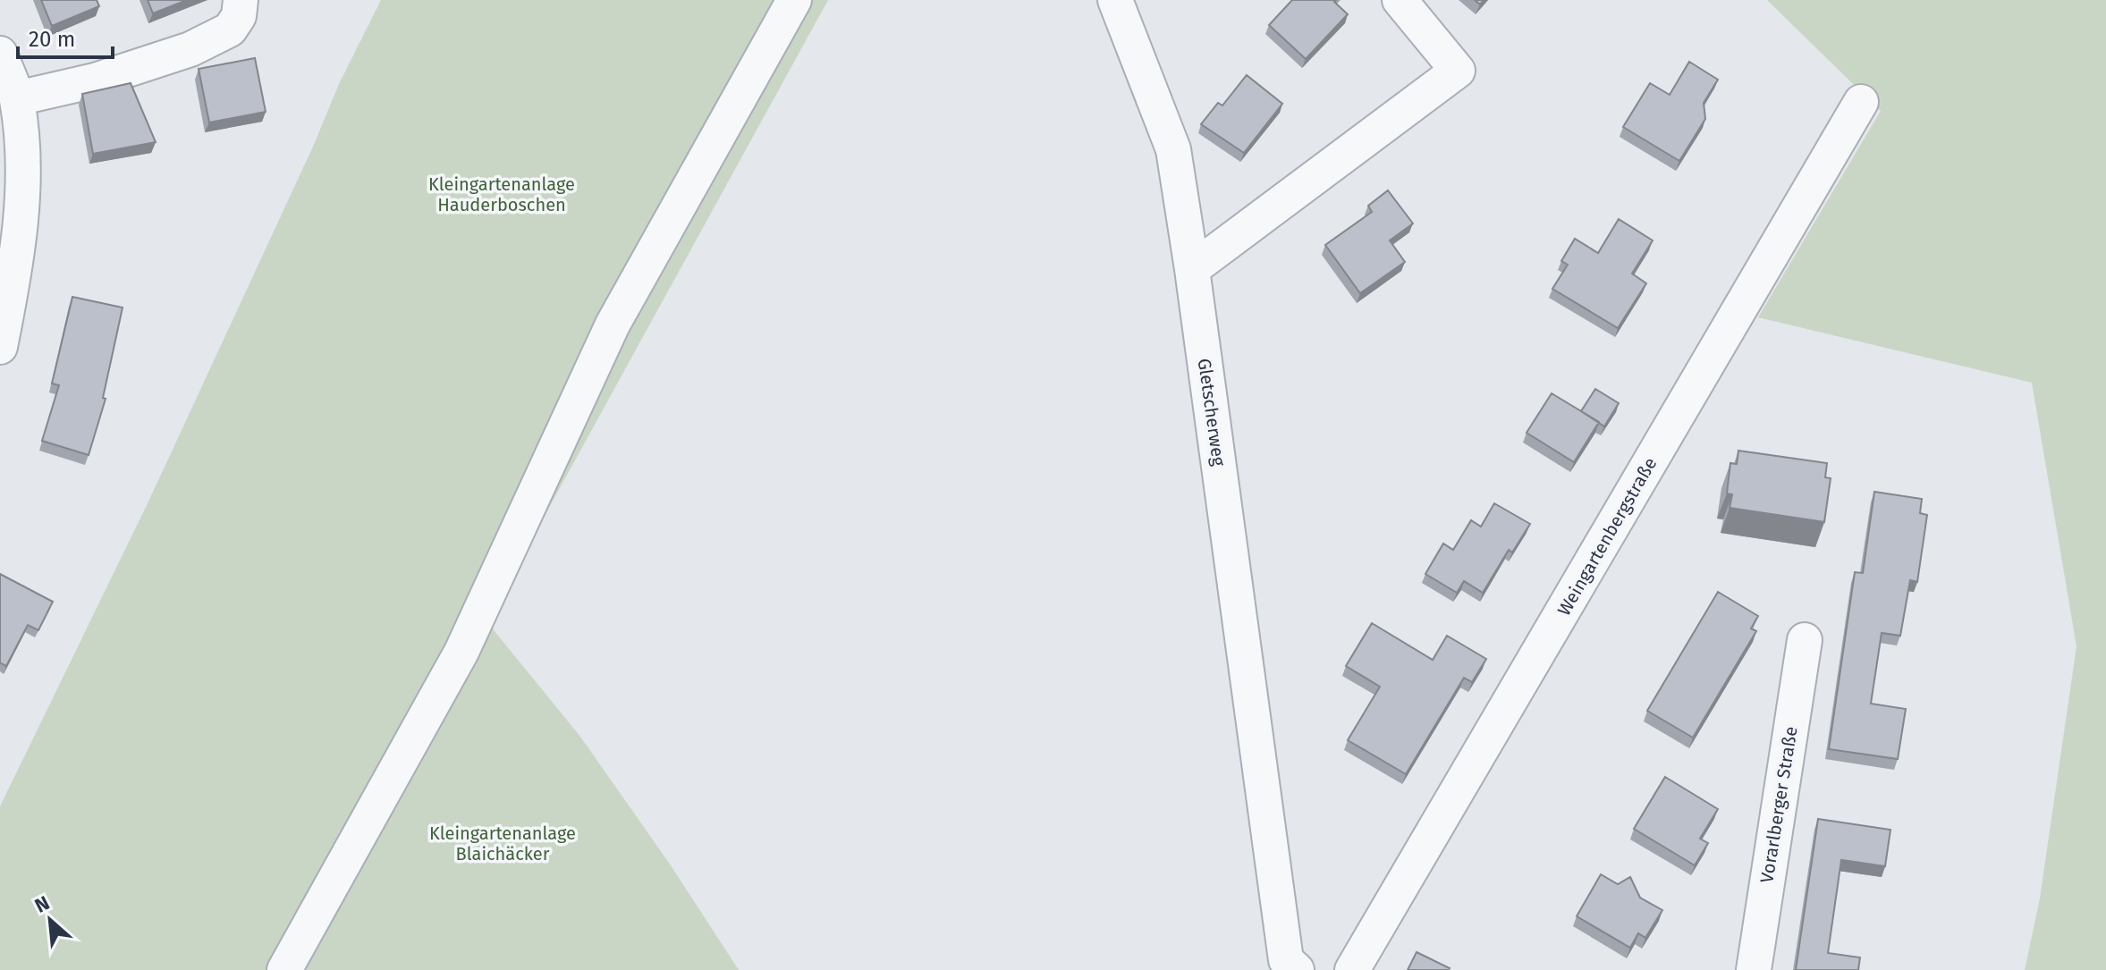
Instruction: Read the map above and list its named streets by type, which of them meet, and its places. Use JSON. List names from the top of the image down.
{
  "streets": {
    "street": ["Gletscherweg", "Weingartenbergstraße", "Vorarlberger Straße"]
  },
  "parks": ["Kleingartenanlage Hauderboschen", "Kleingartenanlage Blaichäcker"],
  "scale_bar": "20 m",
  "north": "top left"
}
